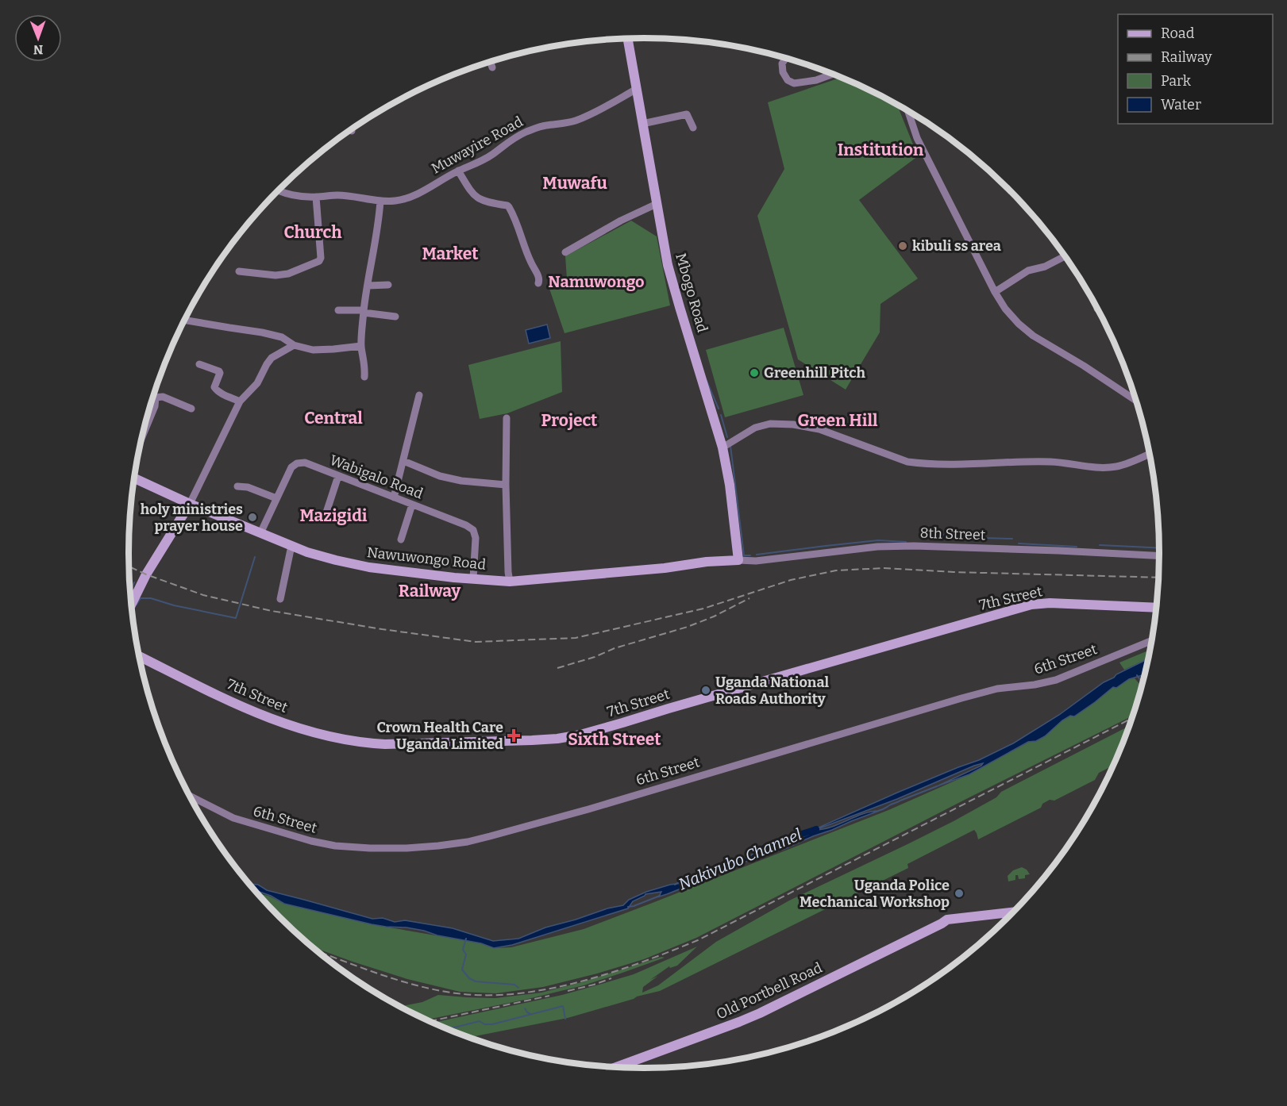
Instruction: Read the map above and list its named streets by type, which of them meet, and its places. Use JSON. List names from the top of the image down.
{
  "streets": {
    "street": [
      "Muwayire Road",
      "Mbogo Road",
      "Wabigalo Road",
      "8th Street",
      "Nawuwongo Road",
      "7th Street",
      "6th Street",
      "Old Portbell Road"
    ]
  },
  "crossings": [
    ["Muwayire Road", "Mbogo Road"],
    ["Mbogo Road", "8th Street"],
    ["Mbogo Road", "Nawuwongo Road"],
    ["Wabigalo Road", "Nawuwongo Road"],
    ["8th Street", "Nawuwongo Road"]
  ],
  "districts": [
    "Institution",
    "Muwafu",
    "Church",
    "Market",
    "Namuwongo",
    "Central",
    "Project",
    "Green Hill",
    "Mazigidi",
    "Railway",
    "Sixth Street"
  ],
  "water": ["Nakivubo Channel"],
  "places": {
    "other": [
      "kibuli ss area",
      "Greenhill Pitch",
      "holy ministries prayer house",
      "Uganda National Roads Authority",
      "Uganda Police Mechanical Workshop"
    ],
    "health": ["Crown Health Care Uganda Limited"]
  },
  "legend": [
    "Road",
    "Railway",
    "Park",
    "Water"
  ],
  "north": "bottom"
}
